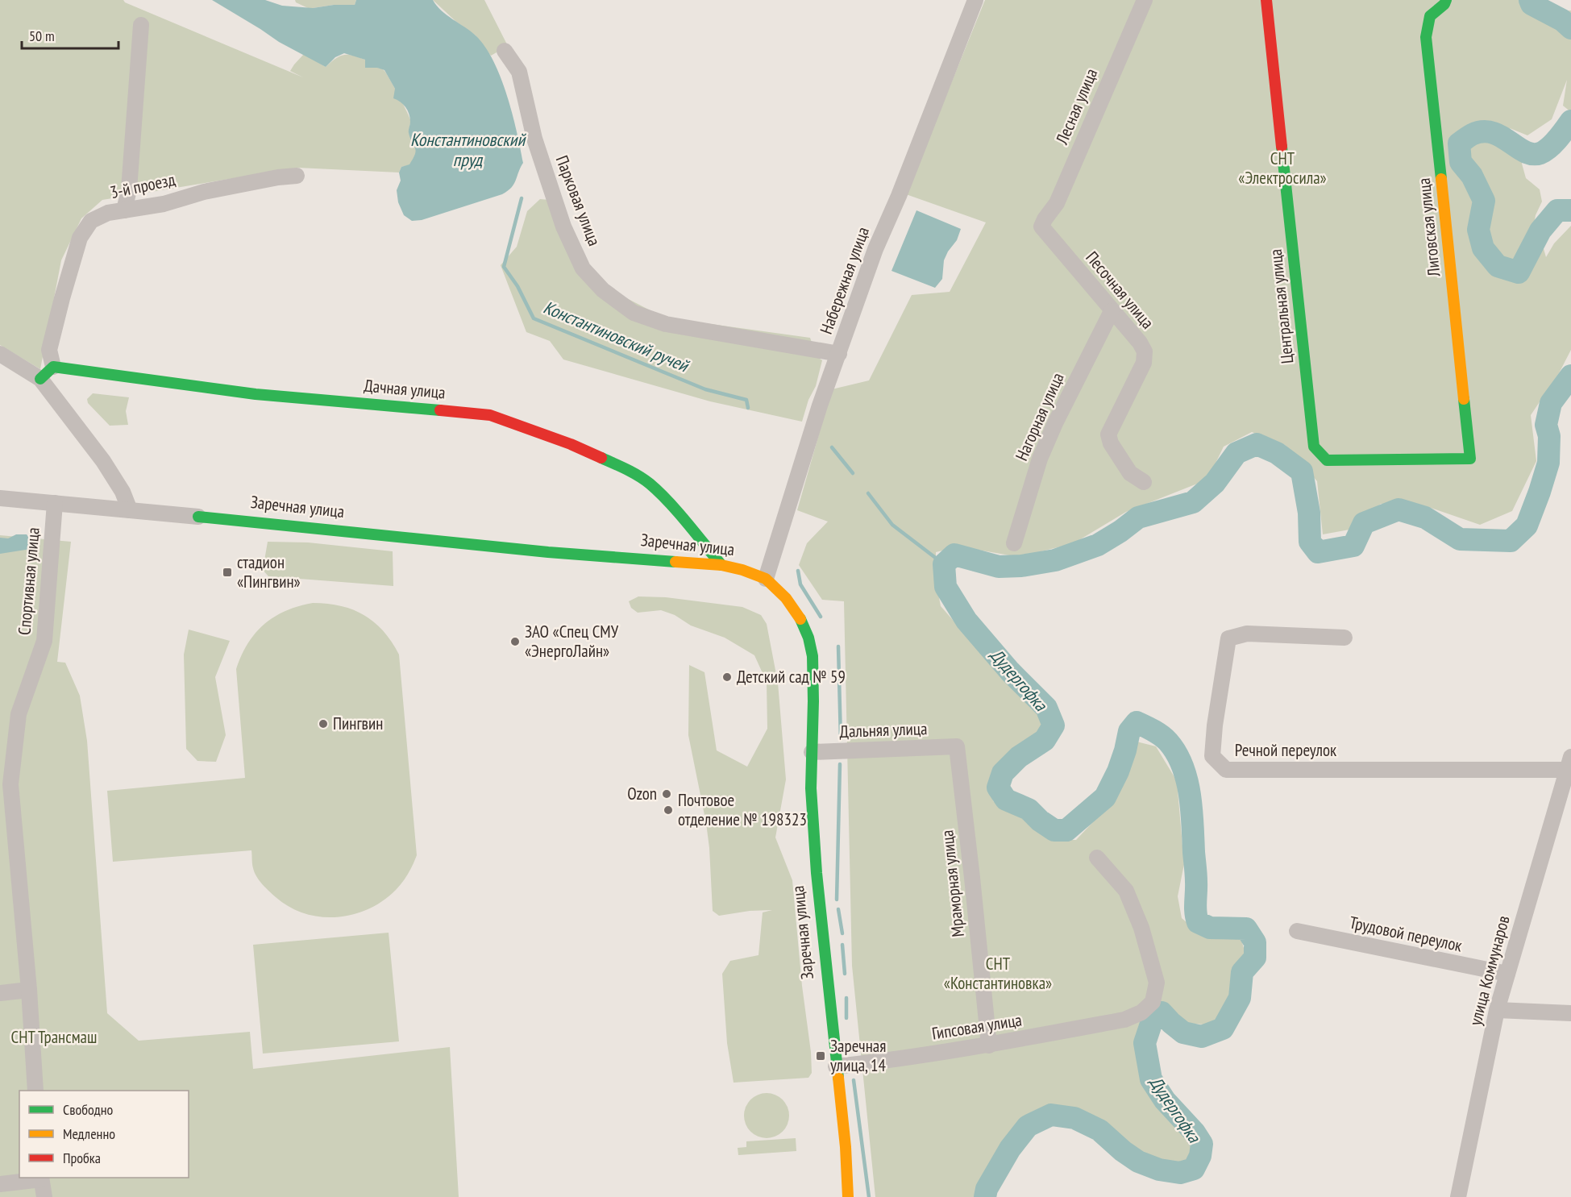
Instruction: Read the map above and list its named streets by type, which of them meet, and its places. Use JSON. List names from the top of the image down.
{
  "streets": {
    "street": [
      "Лесная улица",
      "3-й проезд",
      "Парковая улица",
      "Лиговская улица",
      "Набережная улица",
      "Песочная улица",
      "Центральная улица",
      "Дачная улица",
      "Нагорная улица",
      "Заречная улица",
      "Спортивная улица",
      "Дальняя улица",
      "Речной переулок",
      "Мраморная улица",
      "Трудовой переулок",
      "улица Коммунаров",
      "Гипсовая улица"
    ]
  },
  "crossings": [
    ["Лесная улица", "Песочная улица"],
    ["3-й проезд", "Дачная улица"],
    ["Парковая улица", "Набережная улица"],
    ["Лиговская улица", "Центральная улица"],
    ["Набережная улица", "Заречная улица"],
    ["Песочная улица", "Нагорная улица"],
    ["Дачная улица", "Заречная улица"],
    ["Заречная улица", "Спортивная улица"],
    ["Заречная улица", "Дальняя улица"],
    ["Заречная улица", "Гипсовая улица"],
    ["Дальняя улица", "Мраморная улица"],
    ["Речной переулок", "улица Коммунаров"],
    ["Мраморная улица", "Гипсовая улица"],
    ["Трудовой переулок", "улица Коммунаров"]
  ],
  "water": ["Константиновский пруд", "Константиновский ручей", "Дудергофка"],
  "parks": ["СНТ «Электросила»", "СНТ «Константиновка»", "СНТ Трансмаш"],
  "places": {
    "transit": ["стадион «Пингвин»", "Заречная улица, 14"],
    "other": [
      "ЗАО «Спец СМУ «ЭнергоЛайн»",
      "Детский сад № 59",
      "Пингвин",
      "Ozon",
      "Почтовое отделение № 198323"
    ]
  },
  "legend": ["Свободно", "Медленно", "Пробка"],
  "scale_bar": "50 m"
}
